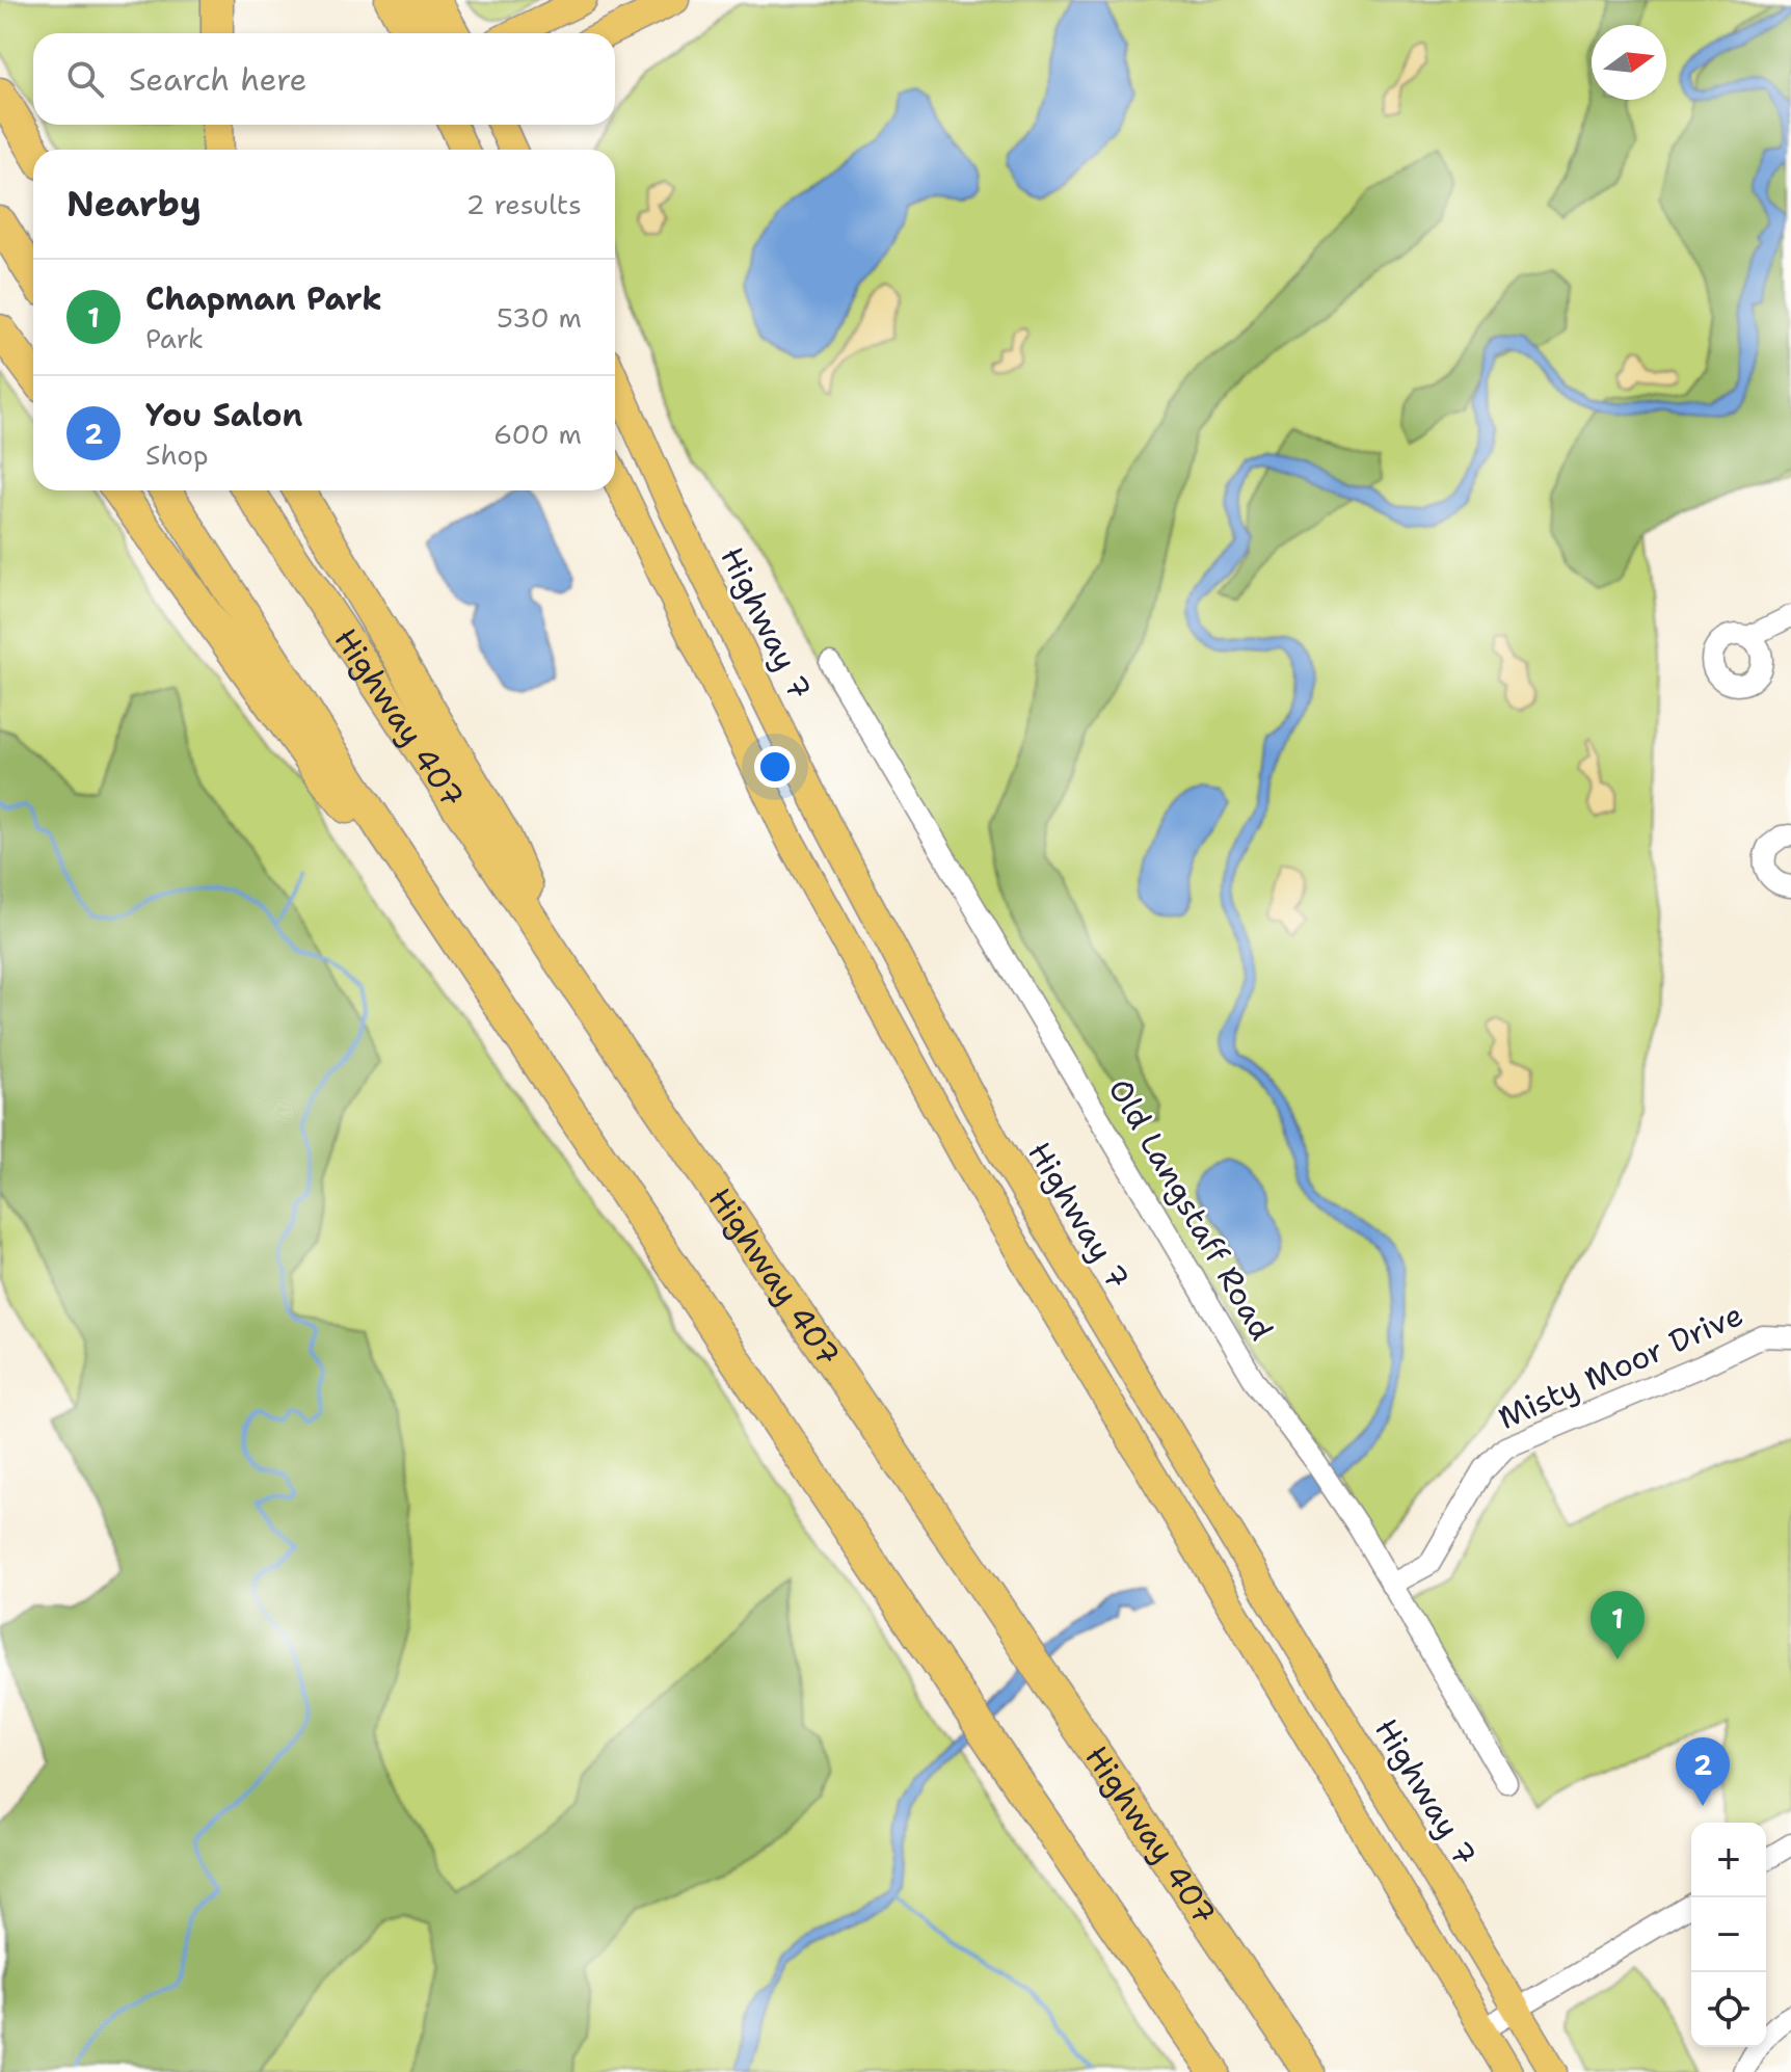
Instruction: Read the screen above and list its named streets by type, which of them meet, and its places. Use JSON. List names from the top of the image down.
{
  "streets": {
    "highway": ["Highway 407"],
    "main road": ["Highway 7"],
    "street": ["Old Langstaff Road", "Misty Moor Drive"]
  },
  "crossings": [
    ["Old Langstaff Road", "Misty Moor Drive"]
  ],
  "north": "right",
  "page": {
    "search": "Search here",
    "heading": ["Nearby", "2 results"],
    "list": [
      {
        "mark": "1",
        "name": "Chapman Park",
        "note": "Park",
        "value": "530 m"
      },
      {
        "mark": "2",
        "name": "You Salon",
        "note": "Shop",
        "value": "600 m"
      }
    ],
    "pins": ["1", "2"],
    "map_buttons": ["+", "−"]
  }
}
